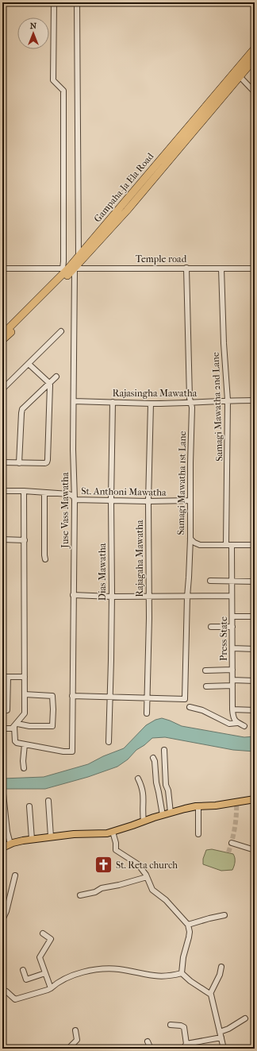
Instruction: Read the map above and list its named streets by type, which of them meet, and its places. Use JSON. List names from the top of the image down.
{
  "streets": {
    "highway": ["Gampaha-Ja Ela Road"],
    "street": [
      "Temple road",
      "Rajasingha Mawatha",
      "Samagi Mawatha 2nd Lane",
      "Samagi Mawatha 1st Lane",
      "St. Anthoni Mawatha",
      "Juse Vass Mawatha",
      "Rajagaha Mawatha",
      "Dias Mawatha",
      "Press State"
    ]
  },
  "crossings": [
    ["Gampaha-Ja Ela Road", "Temple road"],
    ["Gampaha-Ja Ela Road", "Juse Vass Mawatha"],
    ["Temple road", "Samagi Mawatha 2nd Lane"],
    ["Temple road", "Samagi Mawatha 1st Lane"],
    ["Temple road", "Juse Vass Mawatha"],
    ["Rajasingha Mawatha", "Samagi Mawatha 2nd Lane"],
    ["Rajasingha Mawatha", "Samagi Mawatha 1st Lane"],
    ["Rajasingha Mawatha", "Juse Vass Mawatha"],
    ["Rajasingha Mawatha", "Rajagaha Mawatha"],
    ["Rajasingha Mawatha", "Dias Mawatha"],
    ["Samagi Mawatha 1st Lane", "St. Anthoni Mawatha"],
    ["Samagi Mawatha 1st Lane", "Rajagaha Mawatha"],
    ["St. Anthoni Mawatha", "Juse Vass Mawatha"],
    ["St. Anthoni Mawatha", "Rajagaha Mawatha"],
    ["St. Anthoni Mawatha", "Dias Mawatha"]
  ],
  "places": {
    "church": ["St. Reta church"]
  },
  "north": "top"
}
